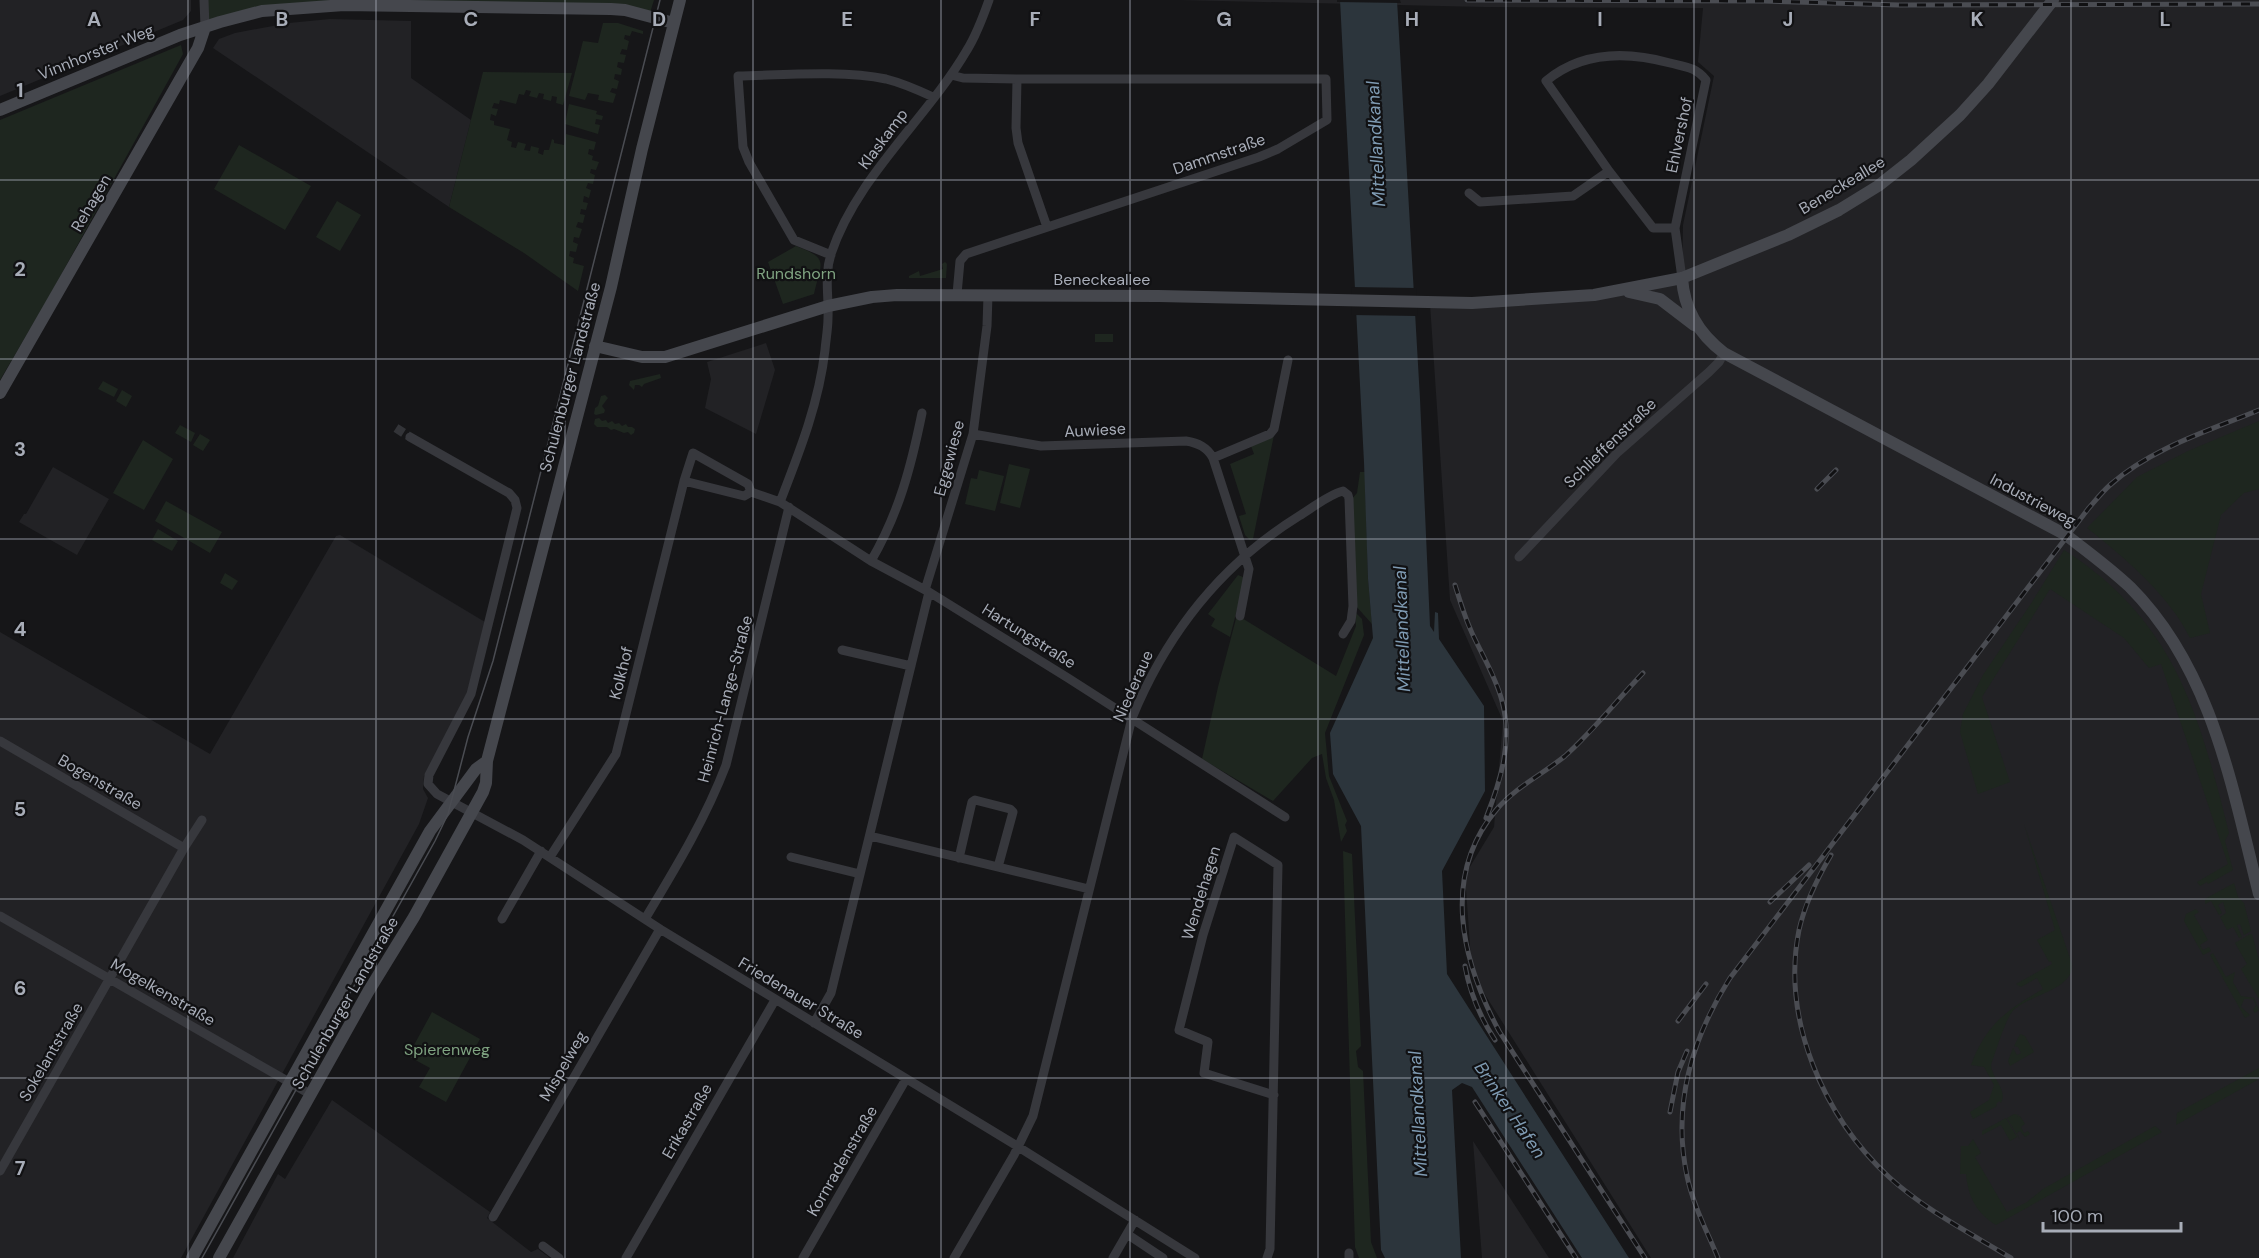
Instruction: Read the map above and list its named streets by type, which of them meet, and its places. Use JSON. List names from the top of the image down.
{
  "streets": {
    "street": [
      "Vinnhorster Weg",
      "Ehlvershof",
      "Klaskamp",
      "Dammstraße",
      "Beneckeallee",
      "Rehagen",
      "Schulenburger Landstraße",
      "Auwiese",
      "Schlieffenstraße",
      "Eggewiese",
      "Industrieweg",
      "Hartungstraße",
      "Kolkhof",
      "Niederaue",
      "Heinrich-Lange-Straße",
      "Bogenstraße",
      "Wendehagen",
      "Mogelkenstraße",
      "Friedenauer Straße",
      "Sokelantstraße",
      "Mispelweg",
      "Erikastraße",
      "Kornradenstraße"
    ]
  },
  "crossings": [
    ["Vinnhorster Weg", "Rehagen"],
    ["Vinnhorster Weg", "Schulenburger Landstraße"],
    ["Ehlvershof", "Beneckeallee"],
    ["Ehlvershof", "Industrieweg"],
    ["Klaskamp", "Dammstraße"],
    ["Klaskamp", "Beneckeallee"],
    ["Klaskamp", "Heinrich-Lange-Straße"],
    ["Dammstraße", "Beneckeallee"],
    ["Beneckeallee", "Schulenburger Landstraße"],
    ["Beneckeallee", "Eggewiese"],
    ["Beneckeallee", "Industrieweg"],
    ["Beneckeallee", "Heinrich-Lange-Straße"],
    ["Schulenburger Landstraße", "Mogelkenstraße"],
    ["Schulenburger Landstraße", "Friedenauer Straße"],
    ["Auwiese", "Eggewiese"],
    ["Schlieffenstraße", "Industrieweg"],
    ["Eggewiese", "Hartungstraße"],
    ["Eggewiese", "Friedenauer Straße"],
    ["Hartungstraße", "Kolkhof"],
    ["Hartungstraße", "Niederaue"],
    ["Hartungstraße", "Heinrich-Lange-Straße"],
    ["Kolkhof", "Friedenauer Straße"],
    ["Niederaue", "Friedenauer Straße"],
    ["Heinrich-Lange-Straße", "Friedenauer Straße"],
    ["Mogelkenstraße", "Sokelantstraße"],
    ["Friedenauer Straße", "Mispelweg"],
    ["Friedenauer Straße", "Erikastraße"],
    ["Friedenauer Straße", "Kornradenstraße"]
  ],
  "water": ["Mittellandkanal", "Brinker Hafen"],
  "parks": ["Rundshorn", "Spierenweg"],
  "scale_bar": "100 m",
  "grid": {
    "columns": [
      "A",
      "B",
      "C",
      "D",
      "E",
      "F",
      "G",
      "H",
      "I",
      "J",
      "K",
      "L"
    ],
    "rows": [
      "1",
      "2",
      "3",
      "4",
      "5",
      "6",
      "7"
    ]
  }
}
